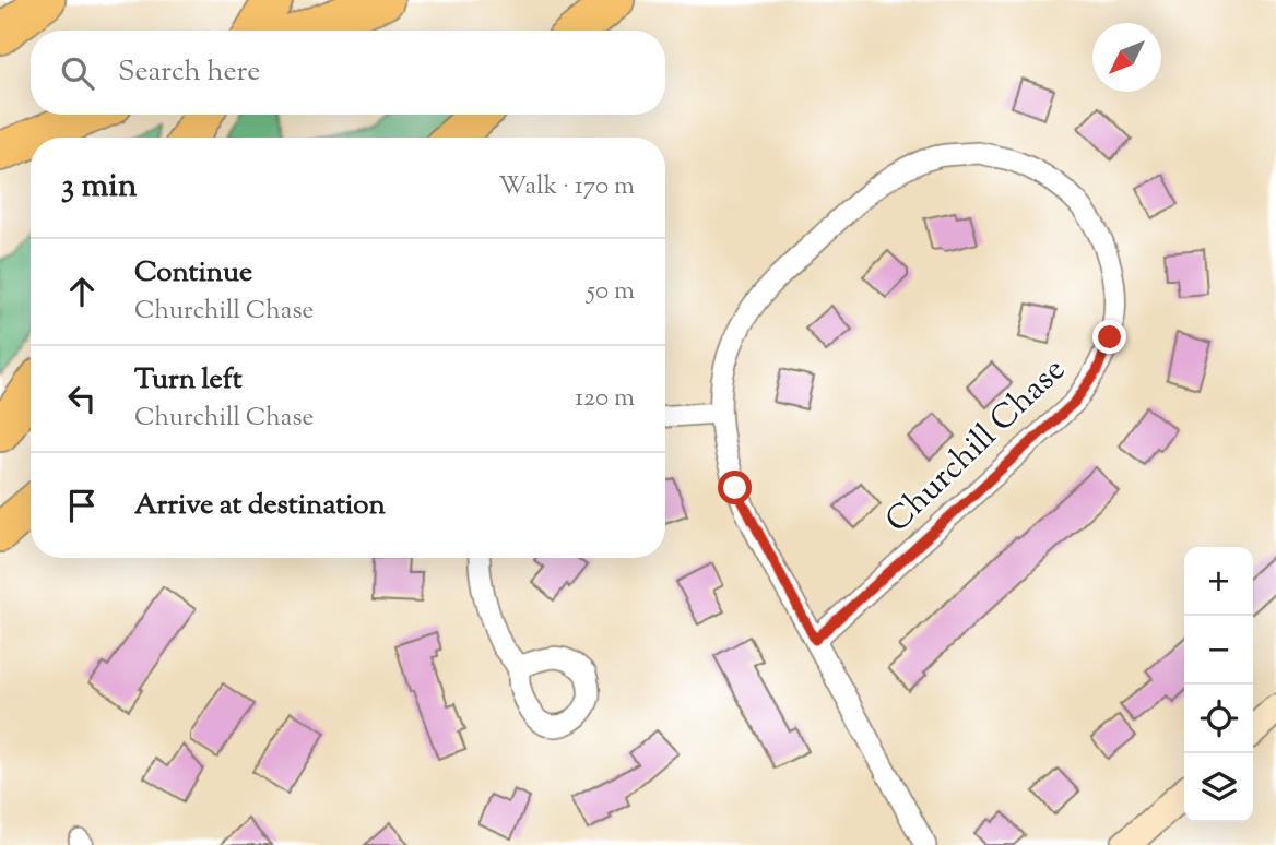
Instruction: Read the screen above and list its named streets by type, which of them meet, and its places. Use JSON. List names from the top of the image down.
{
  "streets": {
    "street": ["Churchill Chase"]
  },
  "north": "bottom left",
  "page": {
    "search": "Search here",
    "heading": ["3 min", "Walk · 170 m"],
    "list": [
      ["Continue", "Churchill Chase", "50 m"],
      ["Turn left", "Churchill Chase", "120 m"],
      "Arrive at destination"
    ],
    "map_buttons": ["+", "−"]
  }
}
